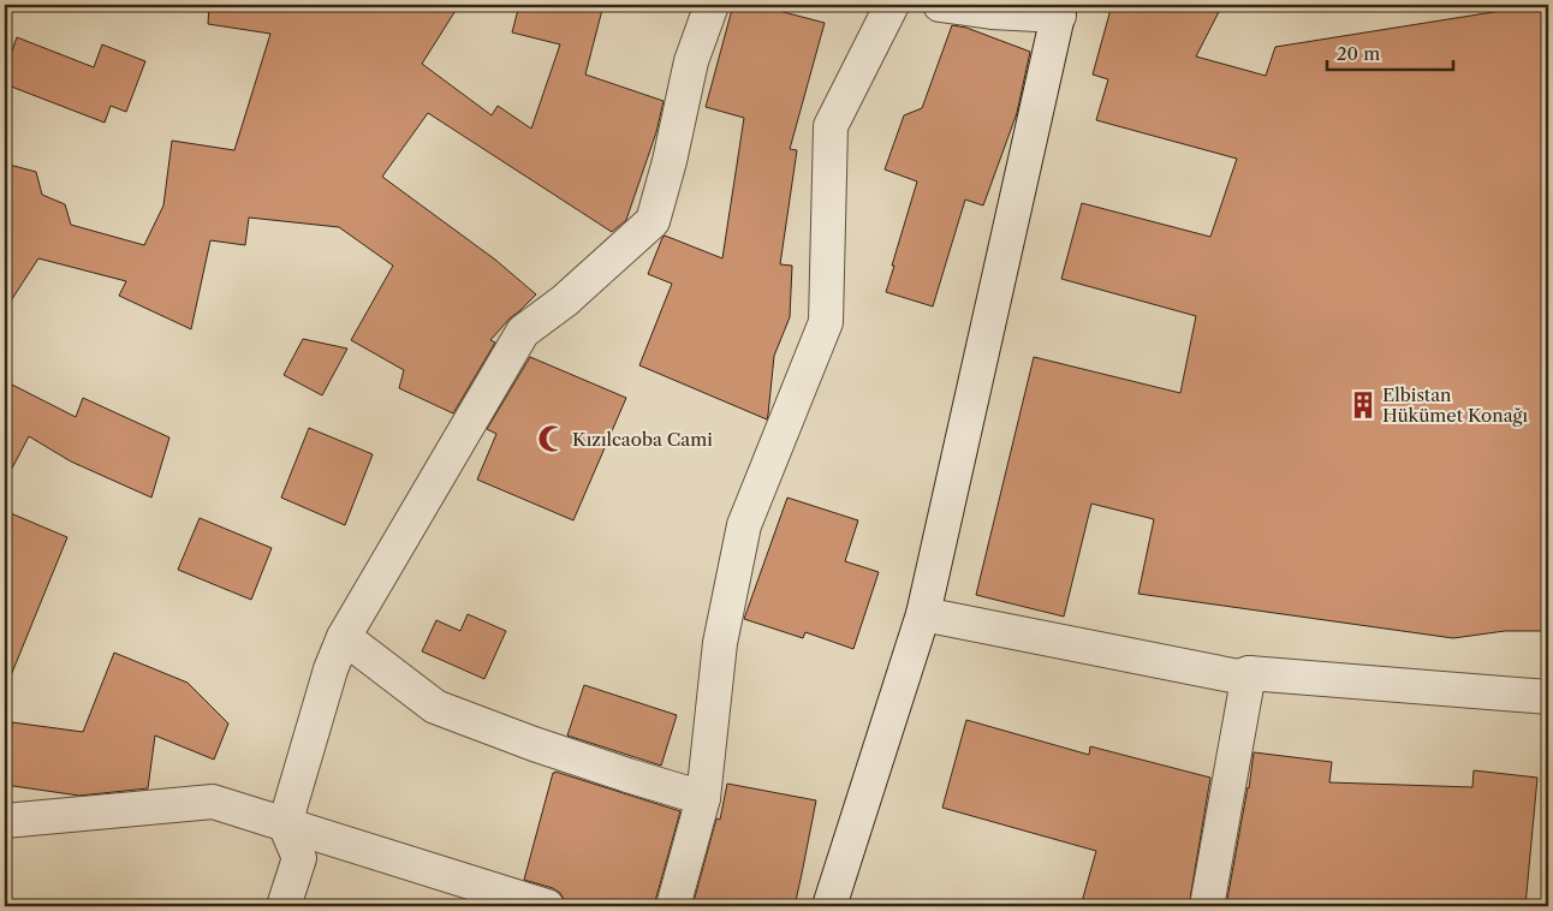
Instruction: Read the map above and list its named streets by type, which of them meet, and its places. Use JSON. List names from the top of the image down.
{
  "places": {
    "building": ["Elbistan Hükümet Konağı"],
    "mosque": ["Kızılcaoba Cami"]
  },
  "scale_bar": "20 m"
}
